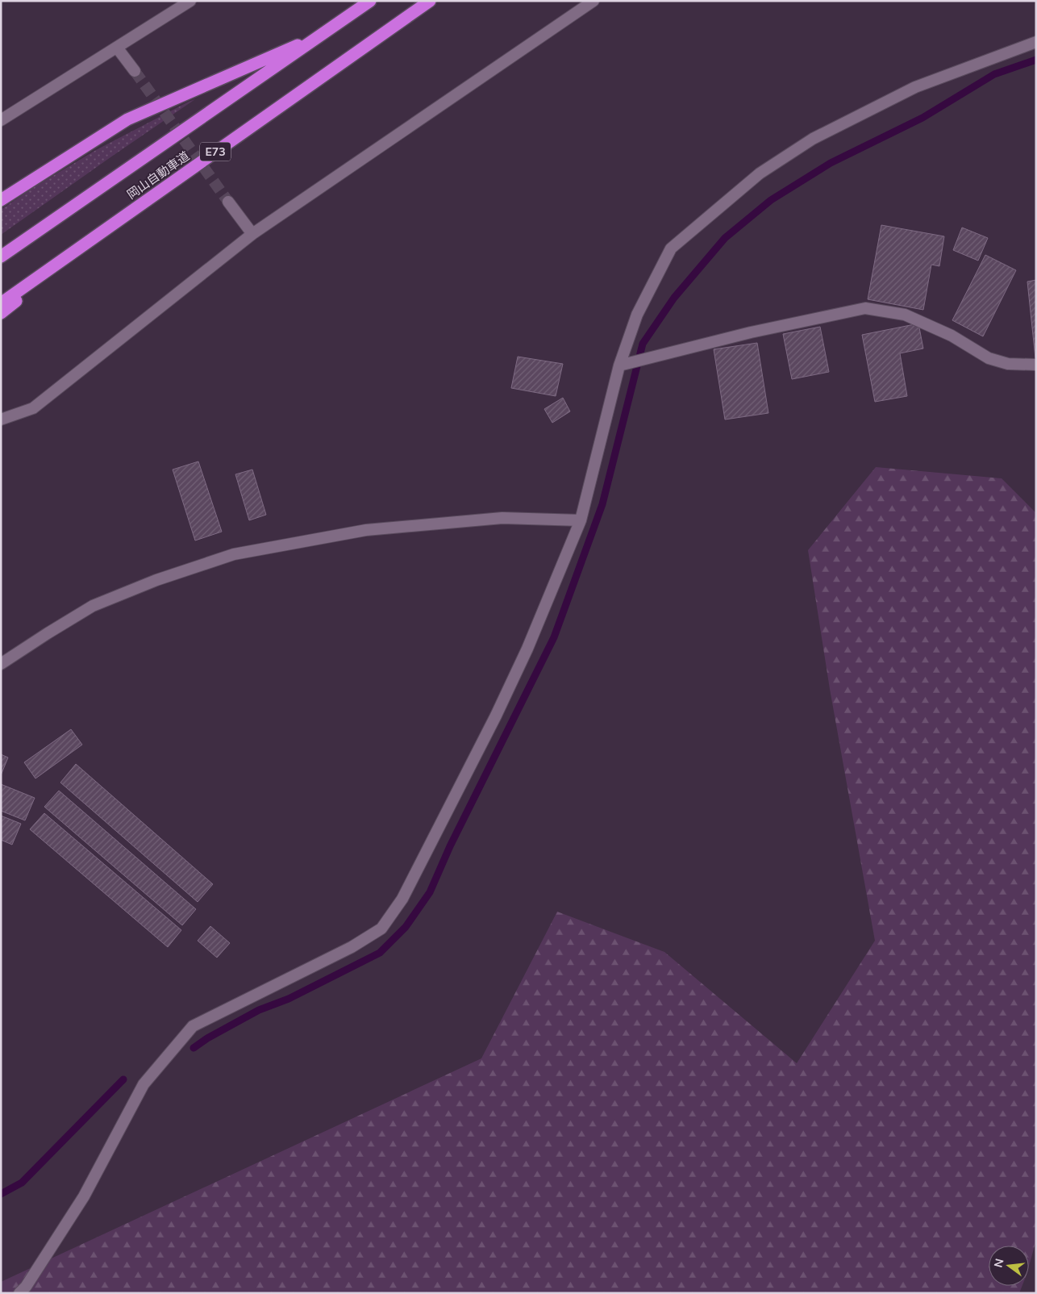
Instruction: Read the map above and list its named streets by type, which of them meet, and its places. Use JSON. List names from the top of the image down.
{
  "streets": {
    "highway": ["E73", "岡山自動車道"]
  },
  "north": "left"
}
